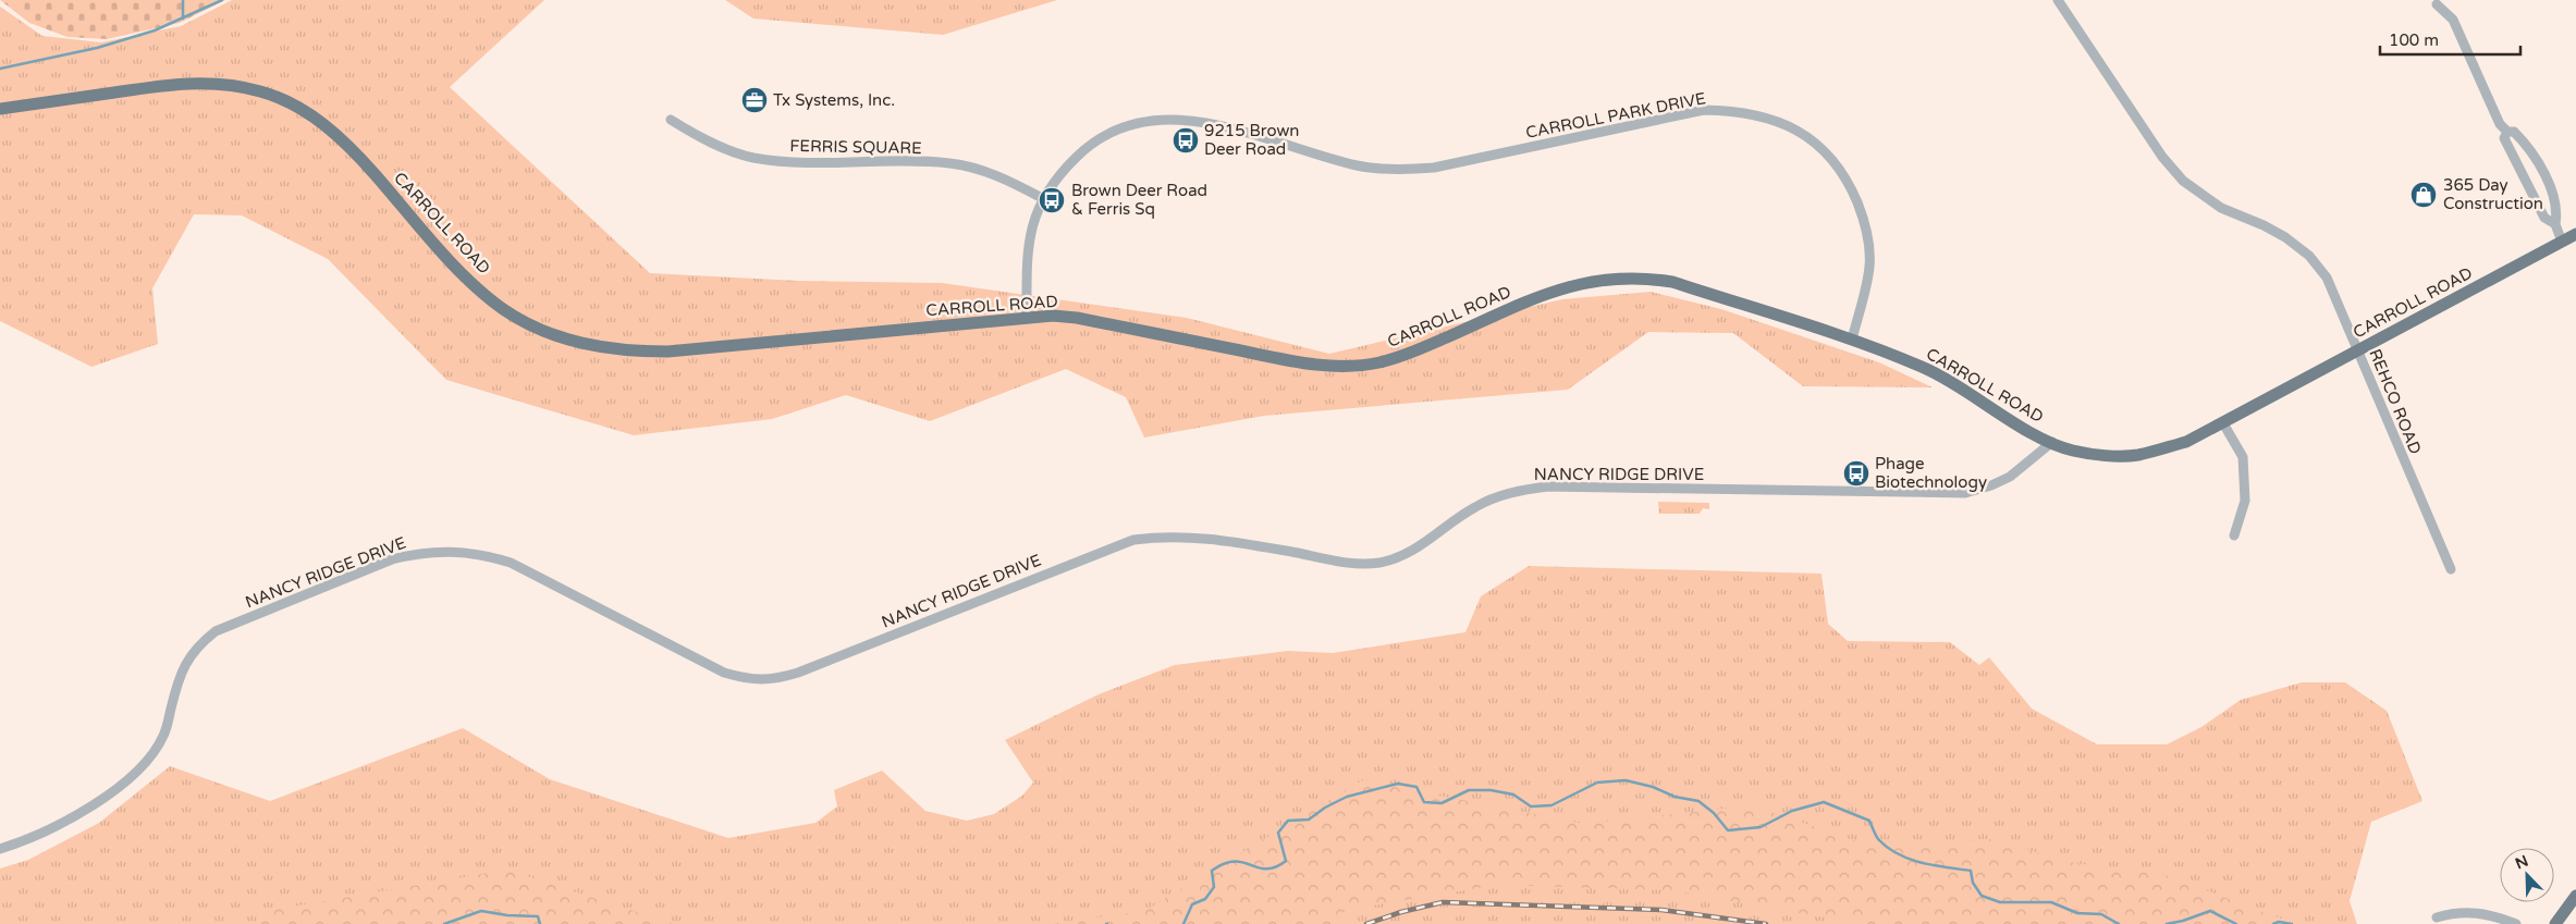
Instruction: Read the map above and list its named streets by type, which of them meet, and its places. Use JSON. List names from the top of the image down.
{
  "streets": {
    "main road": ["CARROLL ROAD"],
    "street": [
      "CARROLL PARK DRIVE",
      "FERRIS SQUARE",
      "REHCO ROAD",
      "NANCY RIDGE DRIVE"
    ]
  },
  "crossings": [
    ["CARROLL PARK DRIVE", "FERRIS SQUARE"],
    ["CARROLL PARK DRIVE", "CARROLL ROAD"],
    ["CARROLL ROAD", "REHCO ROAD"],
    ["CARROLL ROAD", "NANCY RIDGE DRIVE"]
  ],
  "places": {
    "office": ["Tx Systems, Inc."],
    "bus stop": ["9215 Brown Deer Road", "Brown Deer Road & Ferris Sq", "Phage Biotechnology"],
    "shop": ["365 Day Construction"]
  },
  "scale_bar": "100 m",
  "north": "top left"
}
